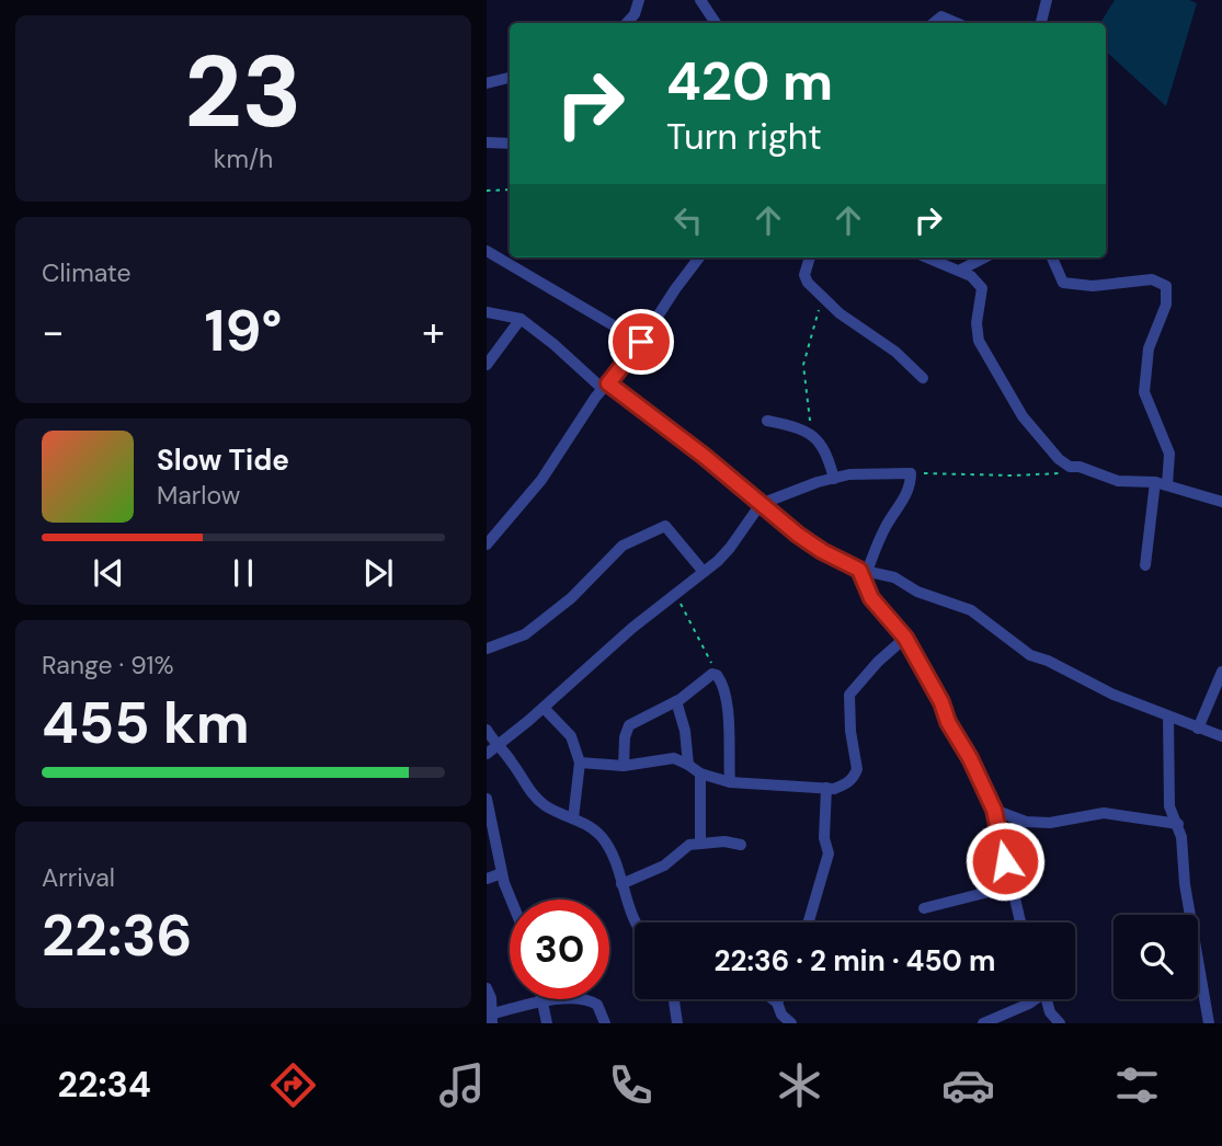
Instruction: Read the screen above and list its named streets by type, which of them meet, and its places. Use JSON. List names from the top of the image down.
{
  "page": {
    "tile": [
      ["23", "km/h"],
      "Climate",
      ["Range · 91%", "455 km"],
      ["Arrival", "22:36"]
    ],
    "turn": ["420 m", "Turn right"],
    "heat": ["−", "19°", "+"],
    "song": ["Slow Tide", "Marlow"],
    "limit": "30",
    "trip": "22:36 · 2 min · 450 m",
    "tabs": "22:34"
  }
}
